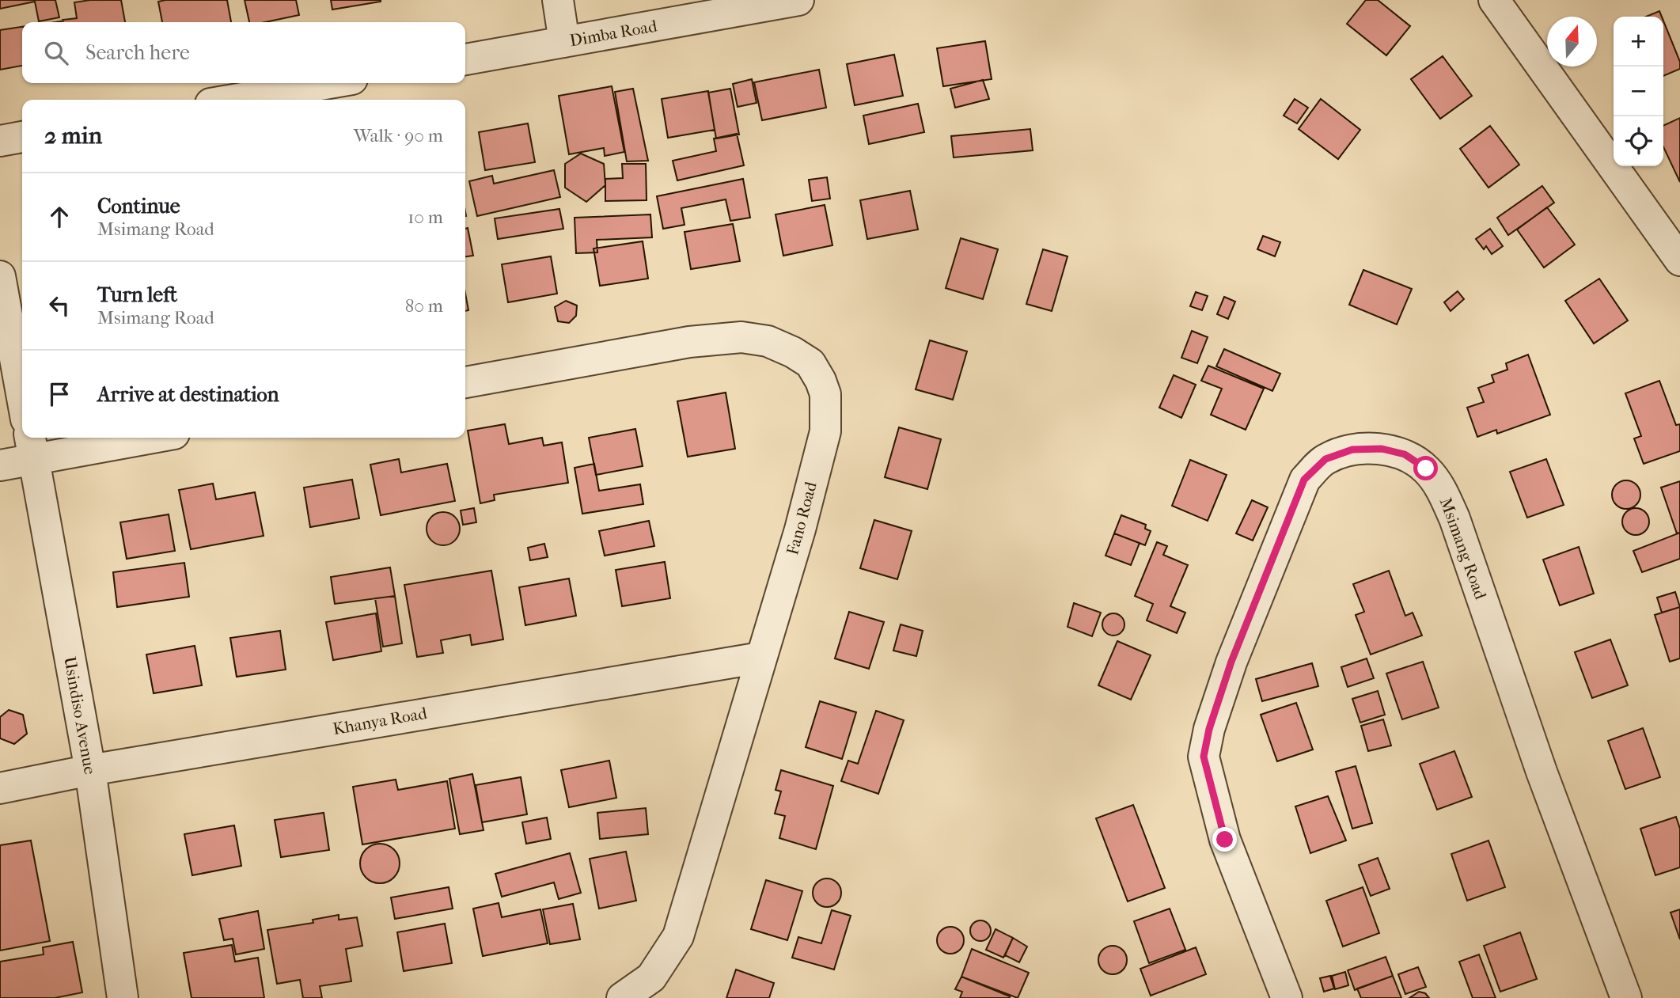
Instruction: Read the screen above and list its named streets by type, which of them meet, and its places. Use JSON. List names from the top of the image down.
{
  "streets": {
    "street": [
      "Dimba Road",
      "Fano Road",
      "Msimang Road",
      "Usindiso Avenue",
      "Khanya Road"
    ]
  },
  "crossings": [
    ["Fano Road", "Khanya Road"],
    ["Usindiso Avenue", "Khanya Road"]
  ],
  "north": "top",
  "page": {
    "map_buttons": ["+", "−"],
    "search": "Search here",
    "heading": ["2 min", "Walk · 90 m"],
    "list": [
      ["Continue", "Msimang Road", "10 m"],
      ["Turn left", "Msimang Road", "80 m"],
      "Arrive at destination"
    ]
  }
}
